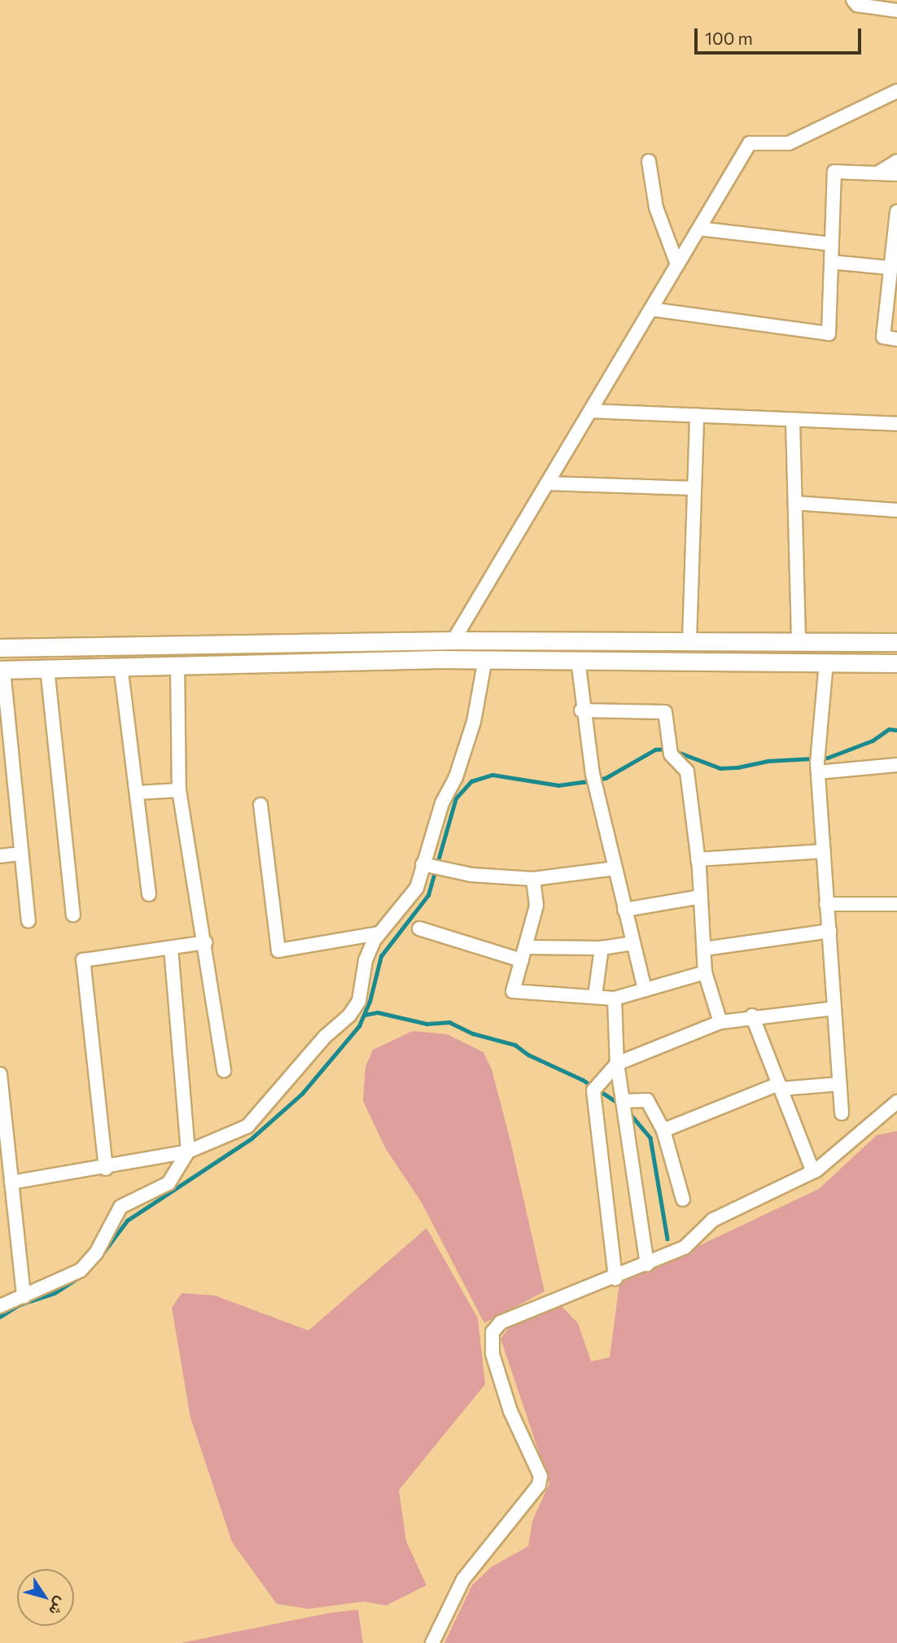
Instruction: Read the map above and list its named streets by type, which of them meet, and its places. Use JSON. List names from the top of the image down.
{
  "scale_bar": "100 m",
  "north": "bottom right"
}
